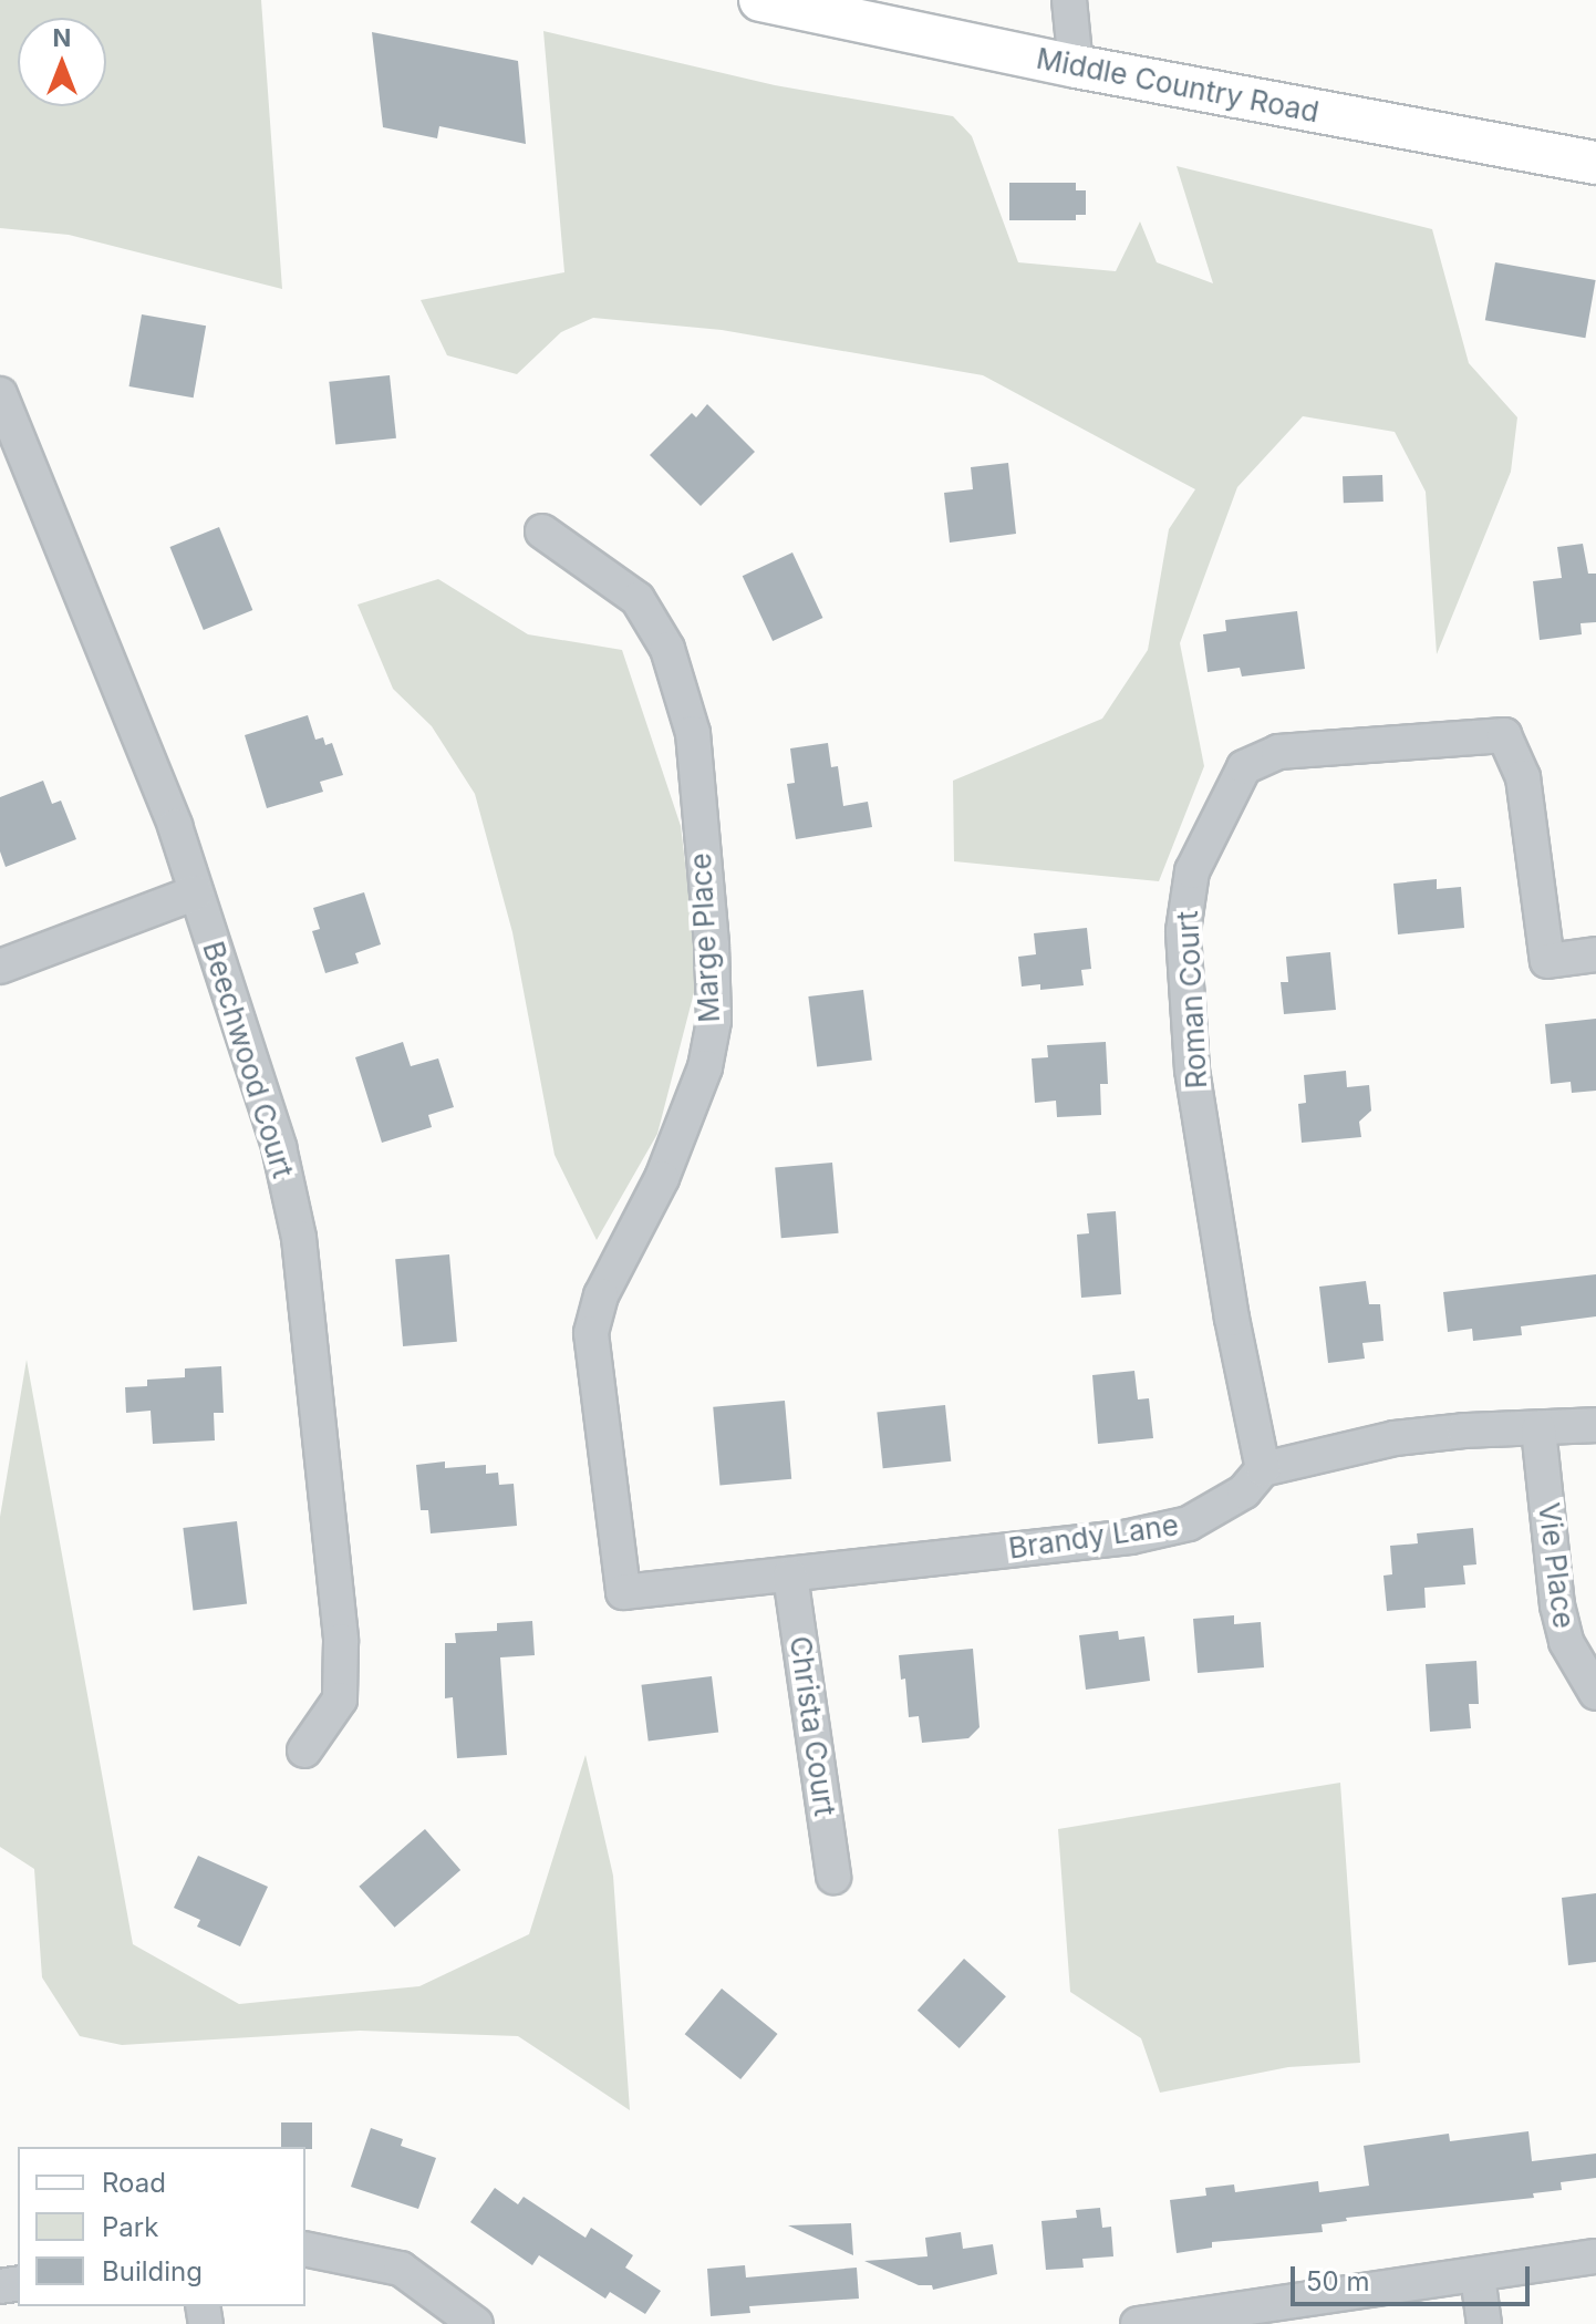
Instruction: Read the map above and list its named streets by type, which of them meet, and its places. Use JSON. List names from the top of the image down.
{
  "streets": {
    "main road": ["Middle Country Road"],
    "street": [
      "Marge Place",
      "Roman Court",
      "Beechwood Court",
      "Brandy Lane",
      "Vie Place",
      "Christa Court"
    ]
  },
  "crossings": [
    ["Marge Place", "Brandy Lane"],
    ["Roman Court", "Brandy Lane"],
    ["Brandy Lane", "Vie Place"],
    ["Brandy Lane", "Christa Court"]
  ],
  "legend": ["Road", "Park", "Building"],
  "scale_bar": "50 m",
  "north": "top"
}
